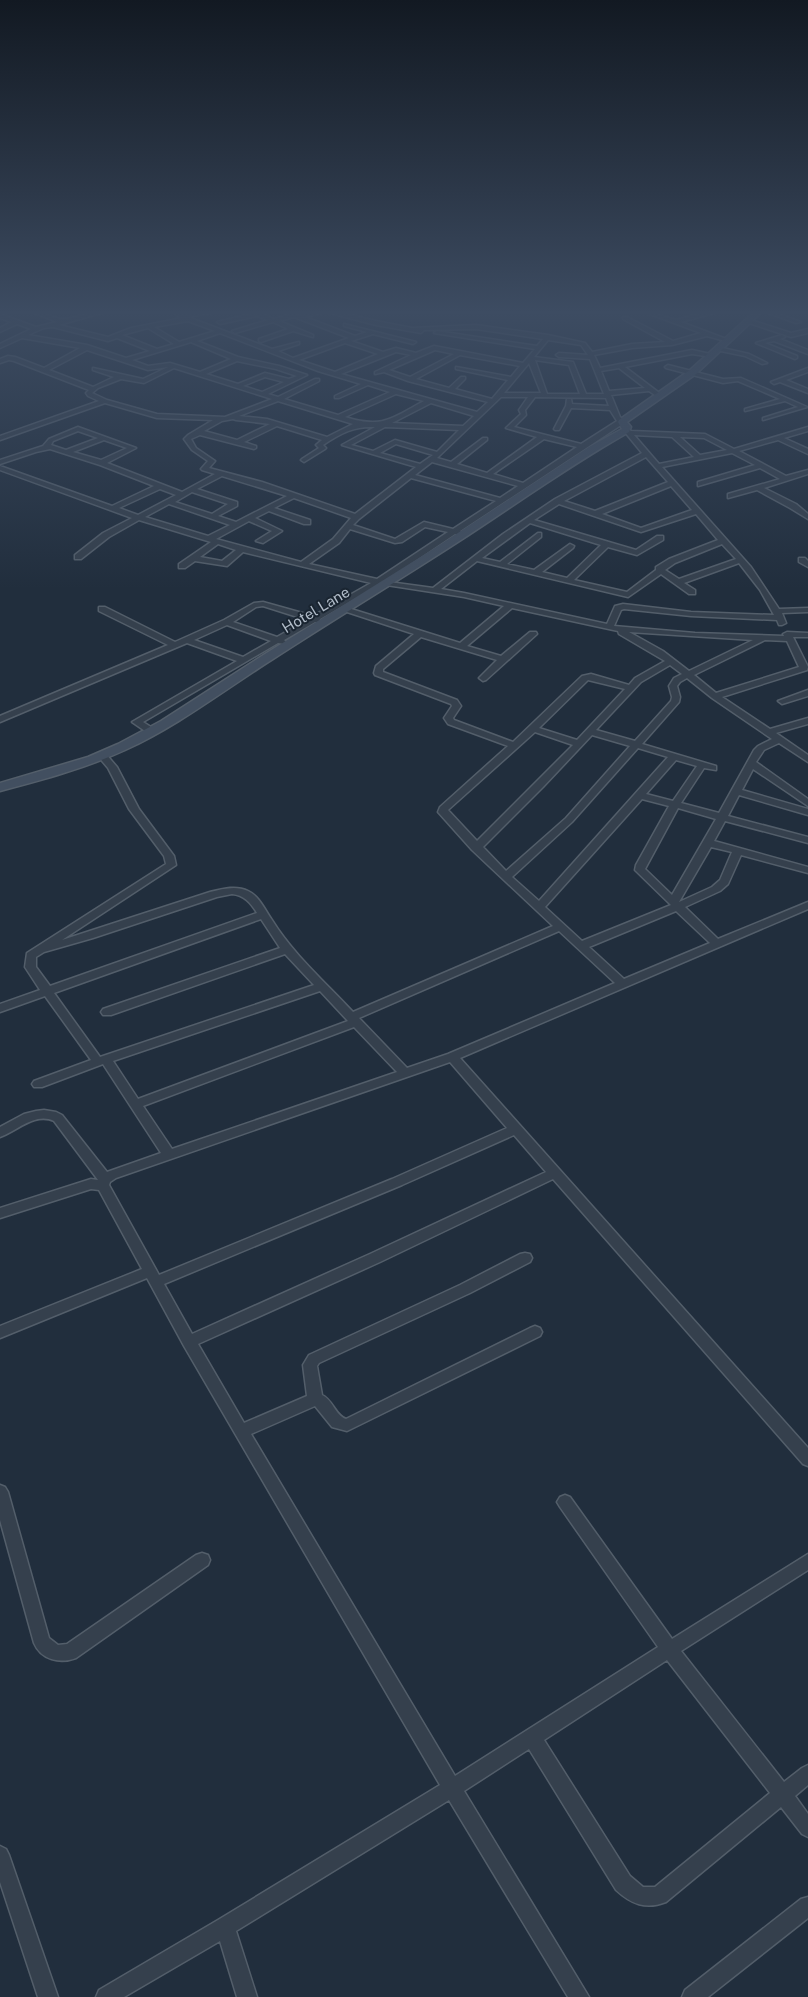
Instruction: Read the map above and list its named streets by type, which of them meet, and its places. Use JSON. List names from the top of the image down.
{
  "streets": {
    "street": ["Hotel Lane"]
  }
}
